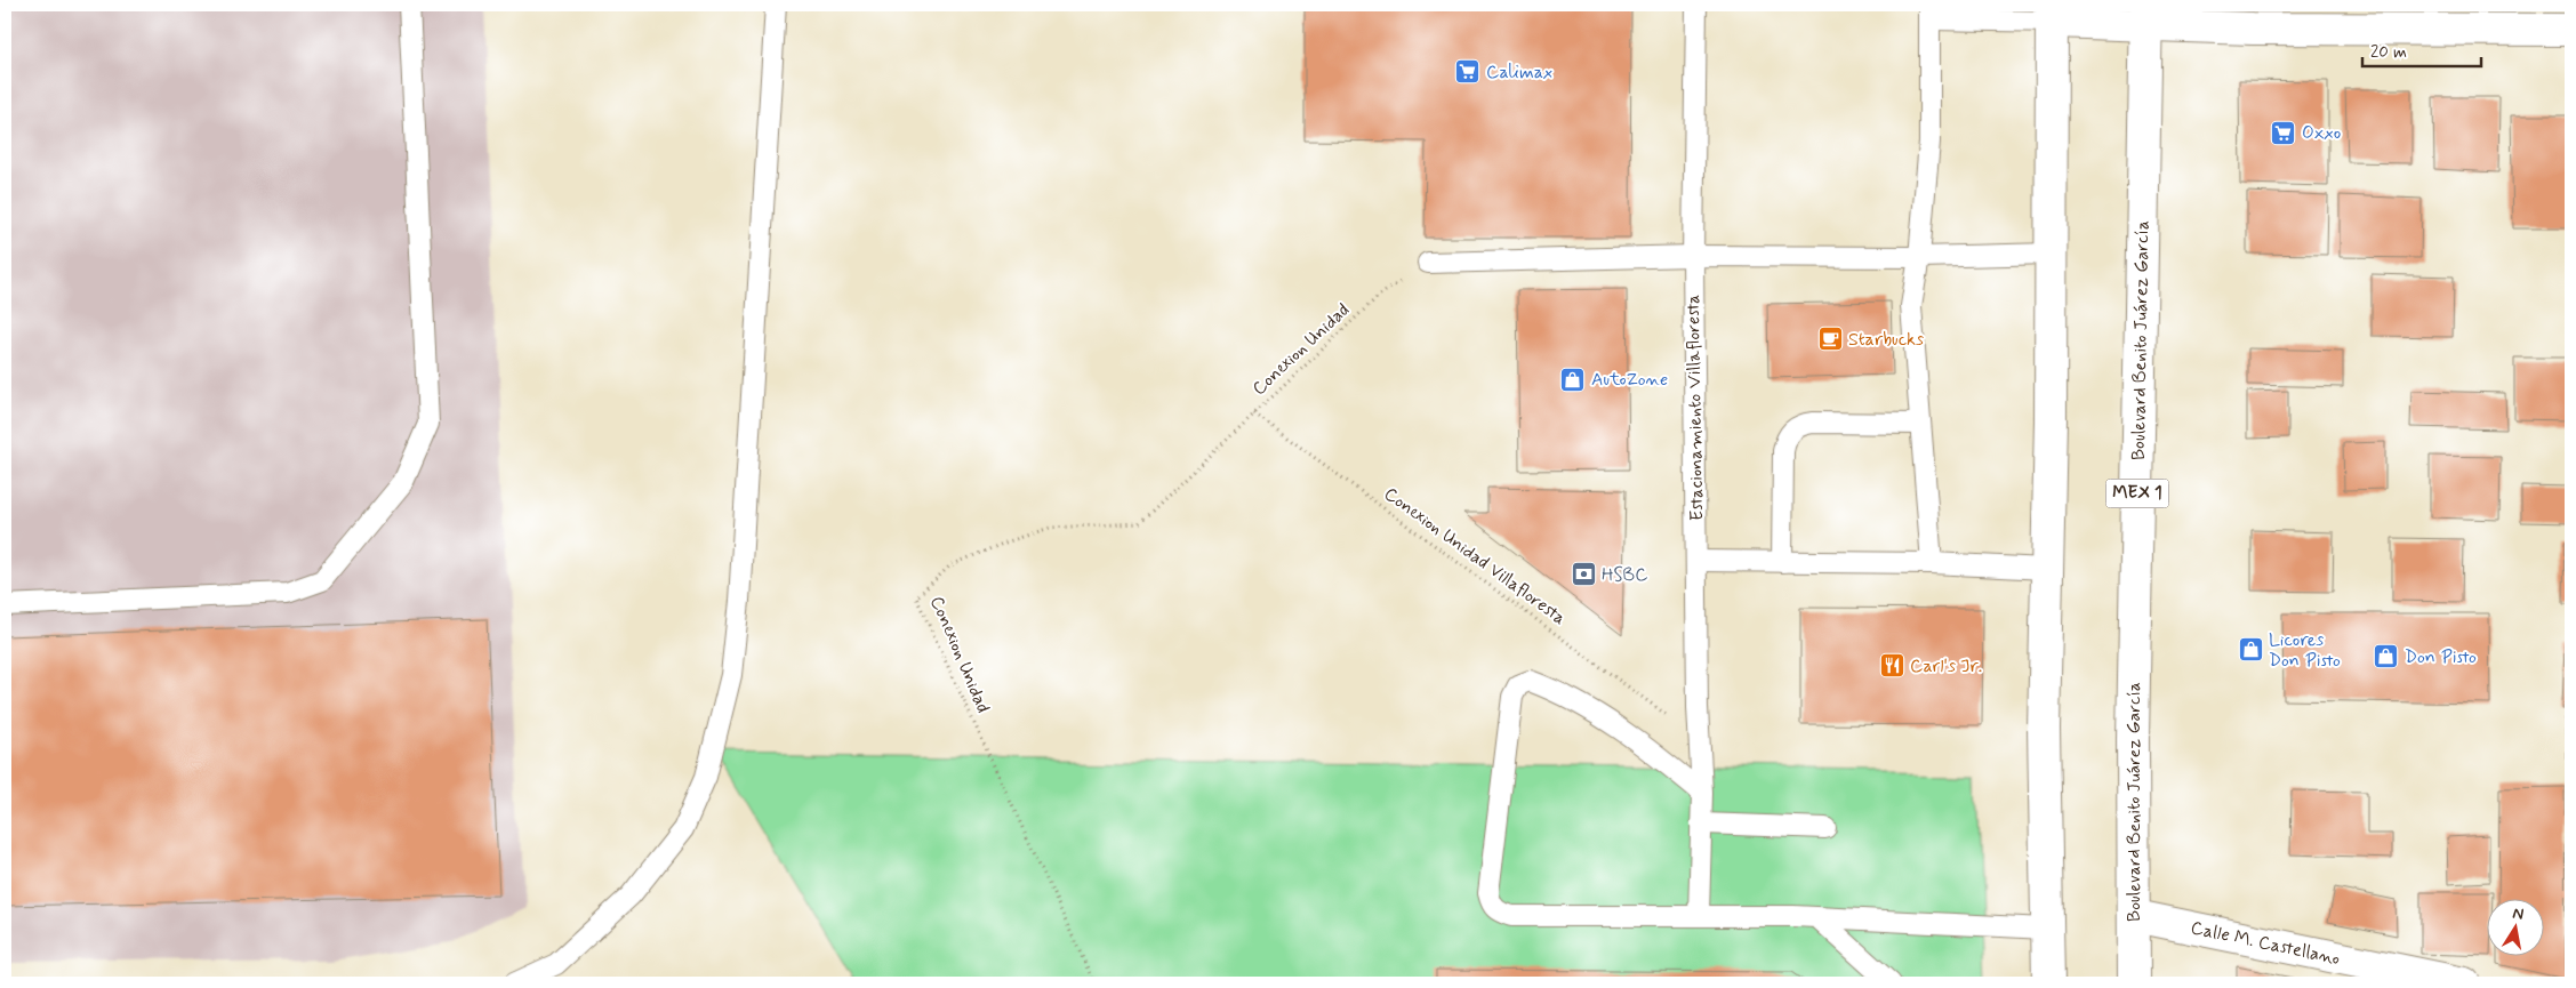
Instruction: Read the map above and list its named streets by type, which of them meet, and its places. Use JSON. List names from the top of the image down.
{
  "streets": {
    "main road": ["Boulevard Benito Juárez García", "MEX 1", "Calle M. Castellano"],
    "lane": ["Estacionamiento Villafloresta"],
    "path": ["Conexion Unidad", "Conexion Unidad Villafloresta"]
  },
  "crossings": [
    ["Boulevard Benito Juárez García", "Calle M. Castellano"],
    ["Conexion Unidad", "Conexion Unidad Villafloresta"]
  ],
  "places": {
    "supermarket": ["Calimax", "Oxxo"],
    "cafe": ["Starbucks"],
    "shop": ["AutoZone", "Licores Don Pisto", "Don Pisto"],
    "bank": ["HSBC"],
    "restaurant": ["Carl's Jr."]
  },
  "scale_bar": "20 m",
  "north": "top"
}
